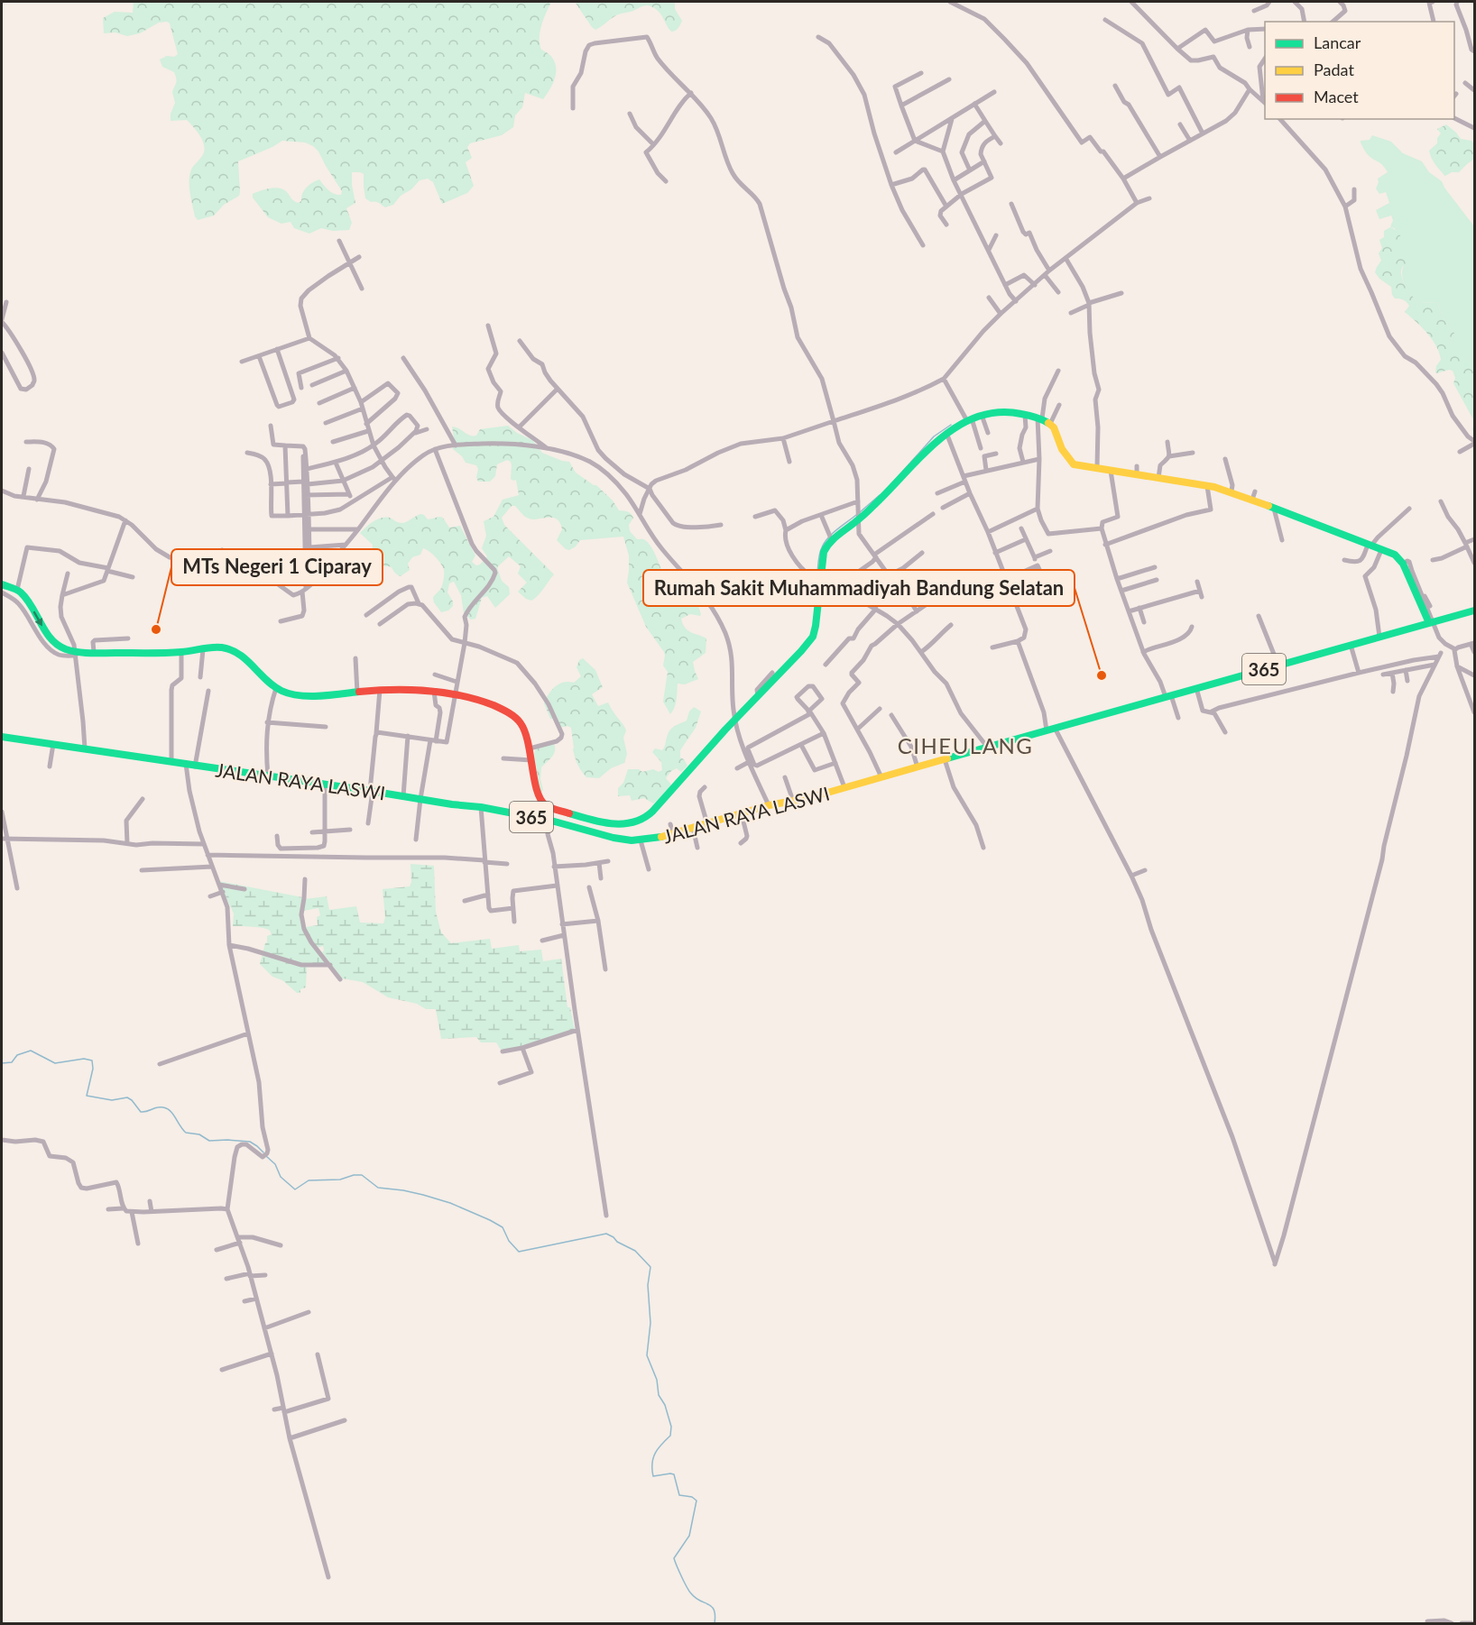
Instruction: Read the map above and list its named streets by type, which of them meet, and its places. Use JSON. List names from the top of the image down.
{
  "streets": {
    "street": ["365", "JALAN RAYA LASWI"]
  },
  "districts": ["CIHEULANG"],
  "places": ["MTs Negeri 1 Ciparay", "Rumah Sakit Muhammadiyah Bandung Selatan"],
  "legend": ["Lancar", "Padat", "Macet"]
}
